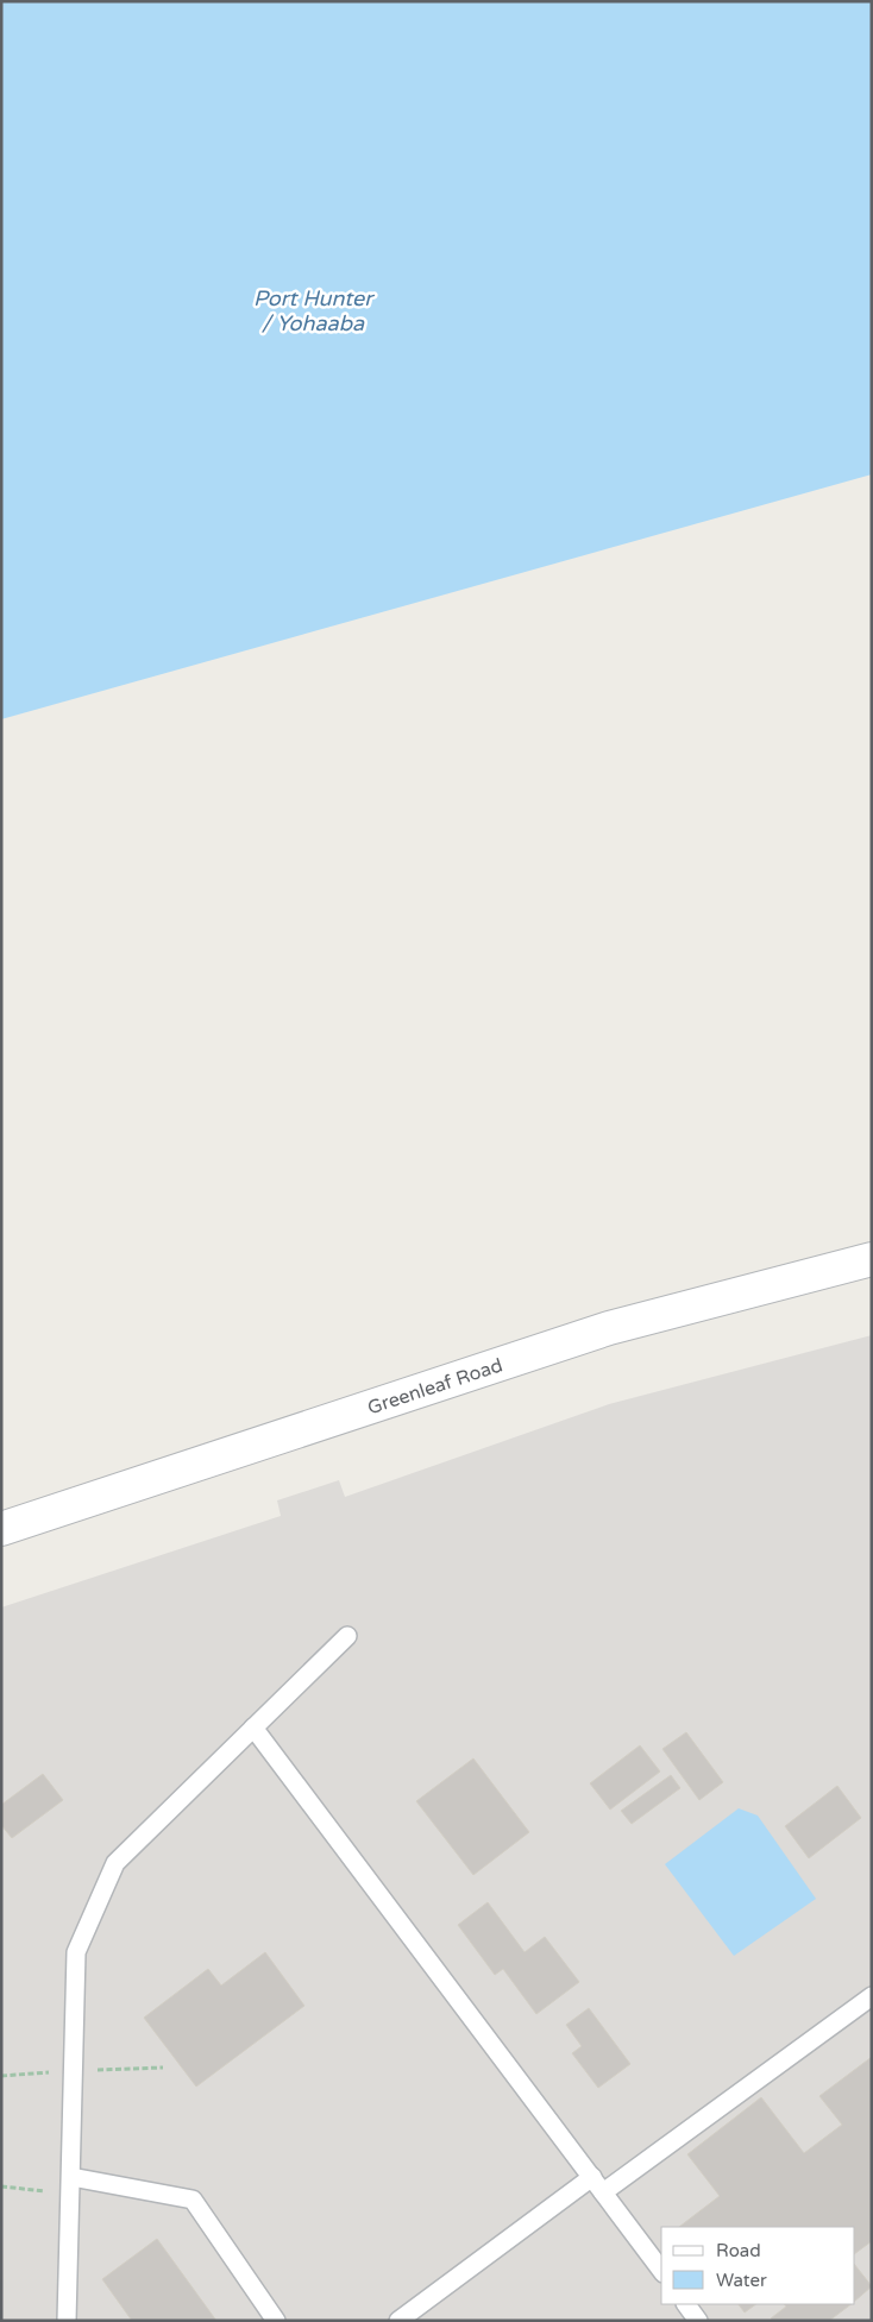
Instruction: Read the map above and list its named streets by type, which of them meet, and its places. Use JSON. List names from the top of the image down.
{
  "streets": {
    "street": ["Greenleaf Road"]
  },
  "water": ["Port Hunter / Yohaaba"],
  "legend": ["Road", "Water"]
}
